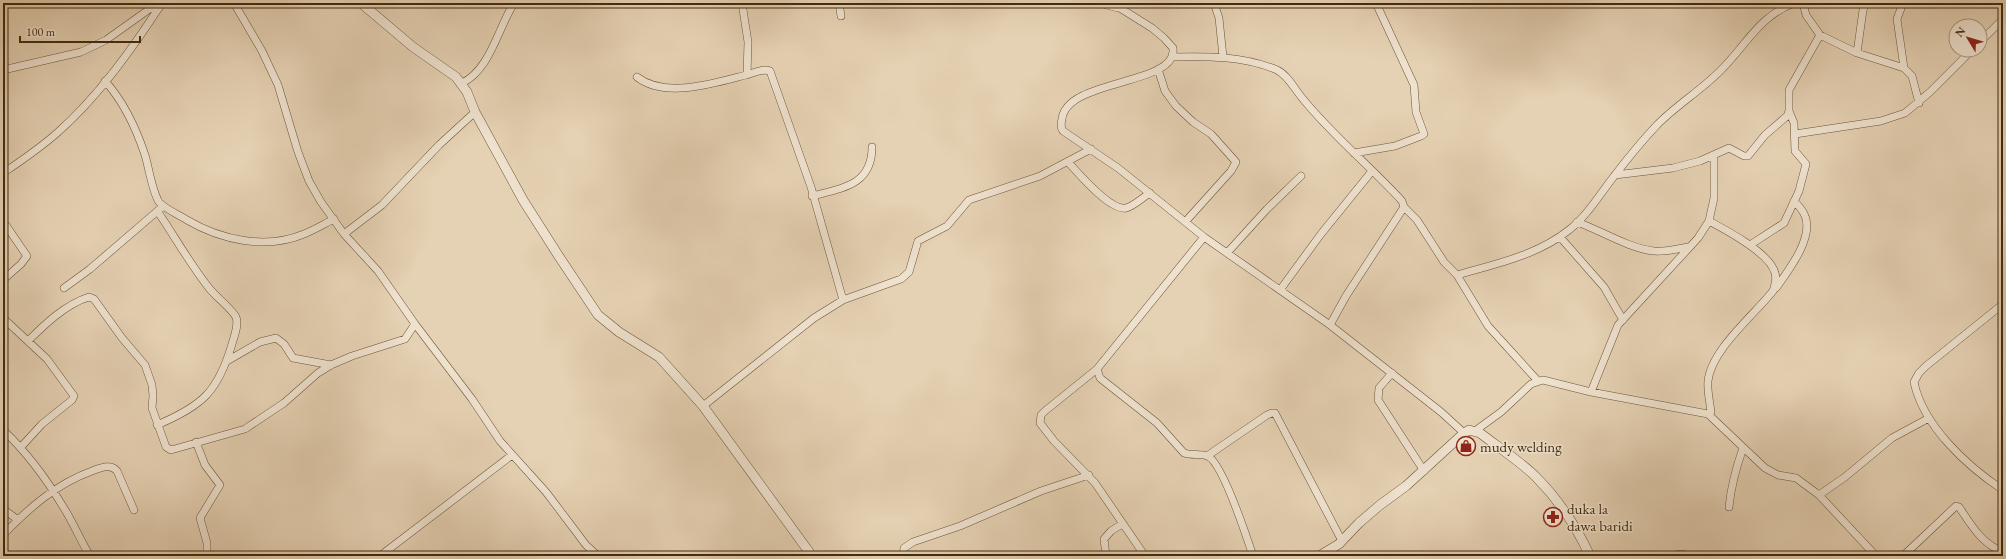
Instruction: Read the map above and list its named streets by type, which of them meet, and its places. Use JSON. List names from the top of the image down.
{
  "places": {
    "shop": ["mudy welding"],
    "pharmacy": ["duka la dawa baridi"]
  },
  "scale_bar": "100 m",
  "north": "top left"
}
